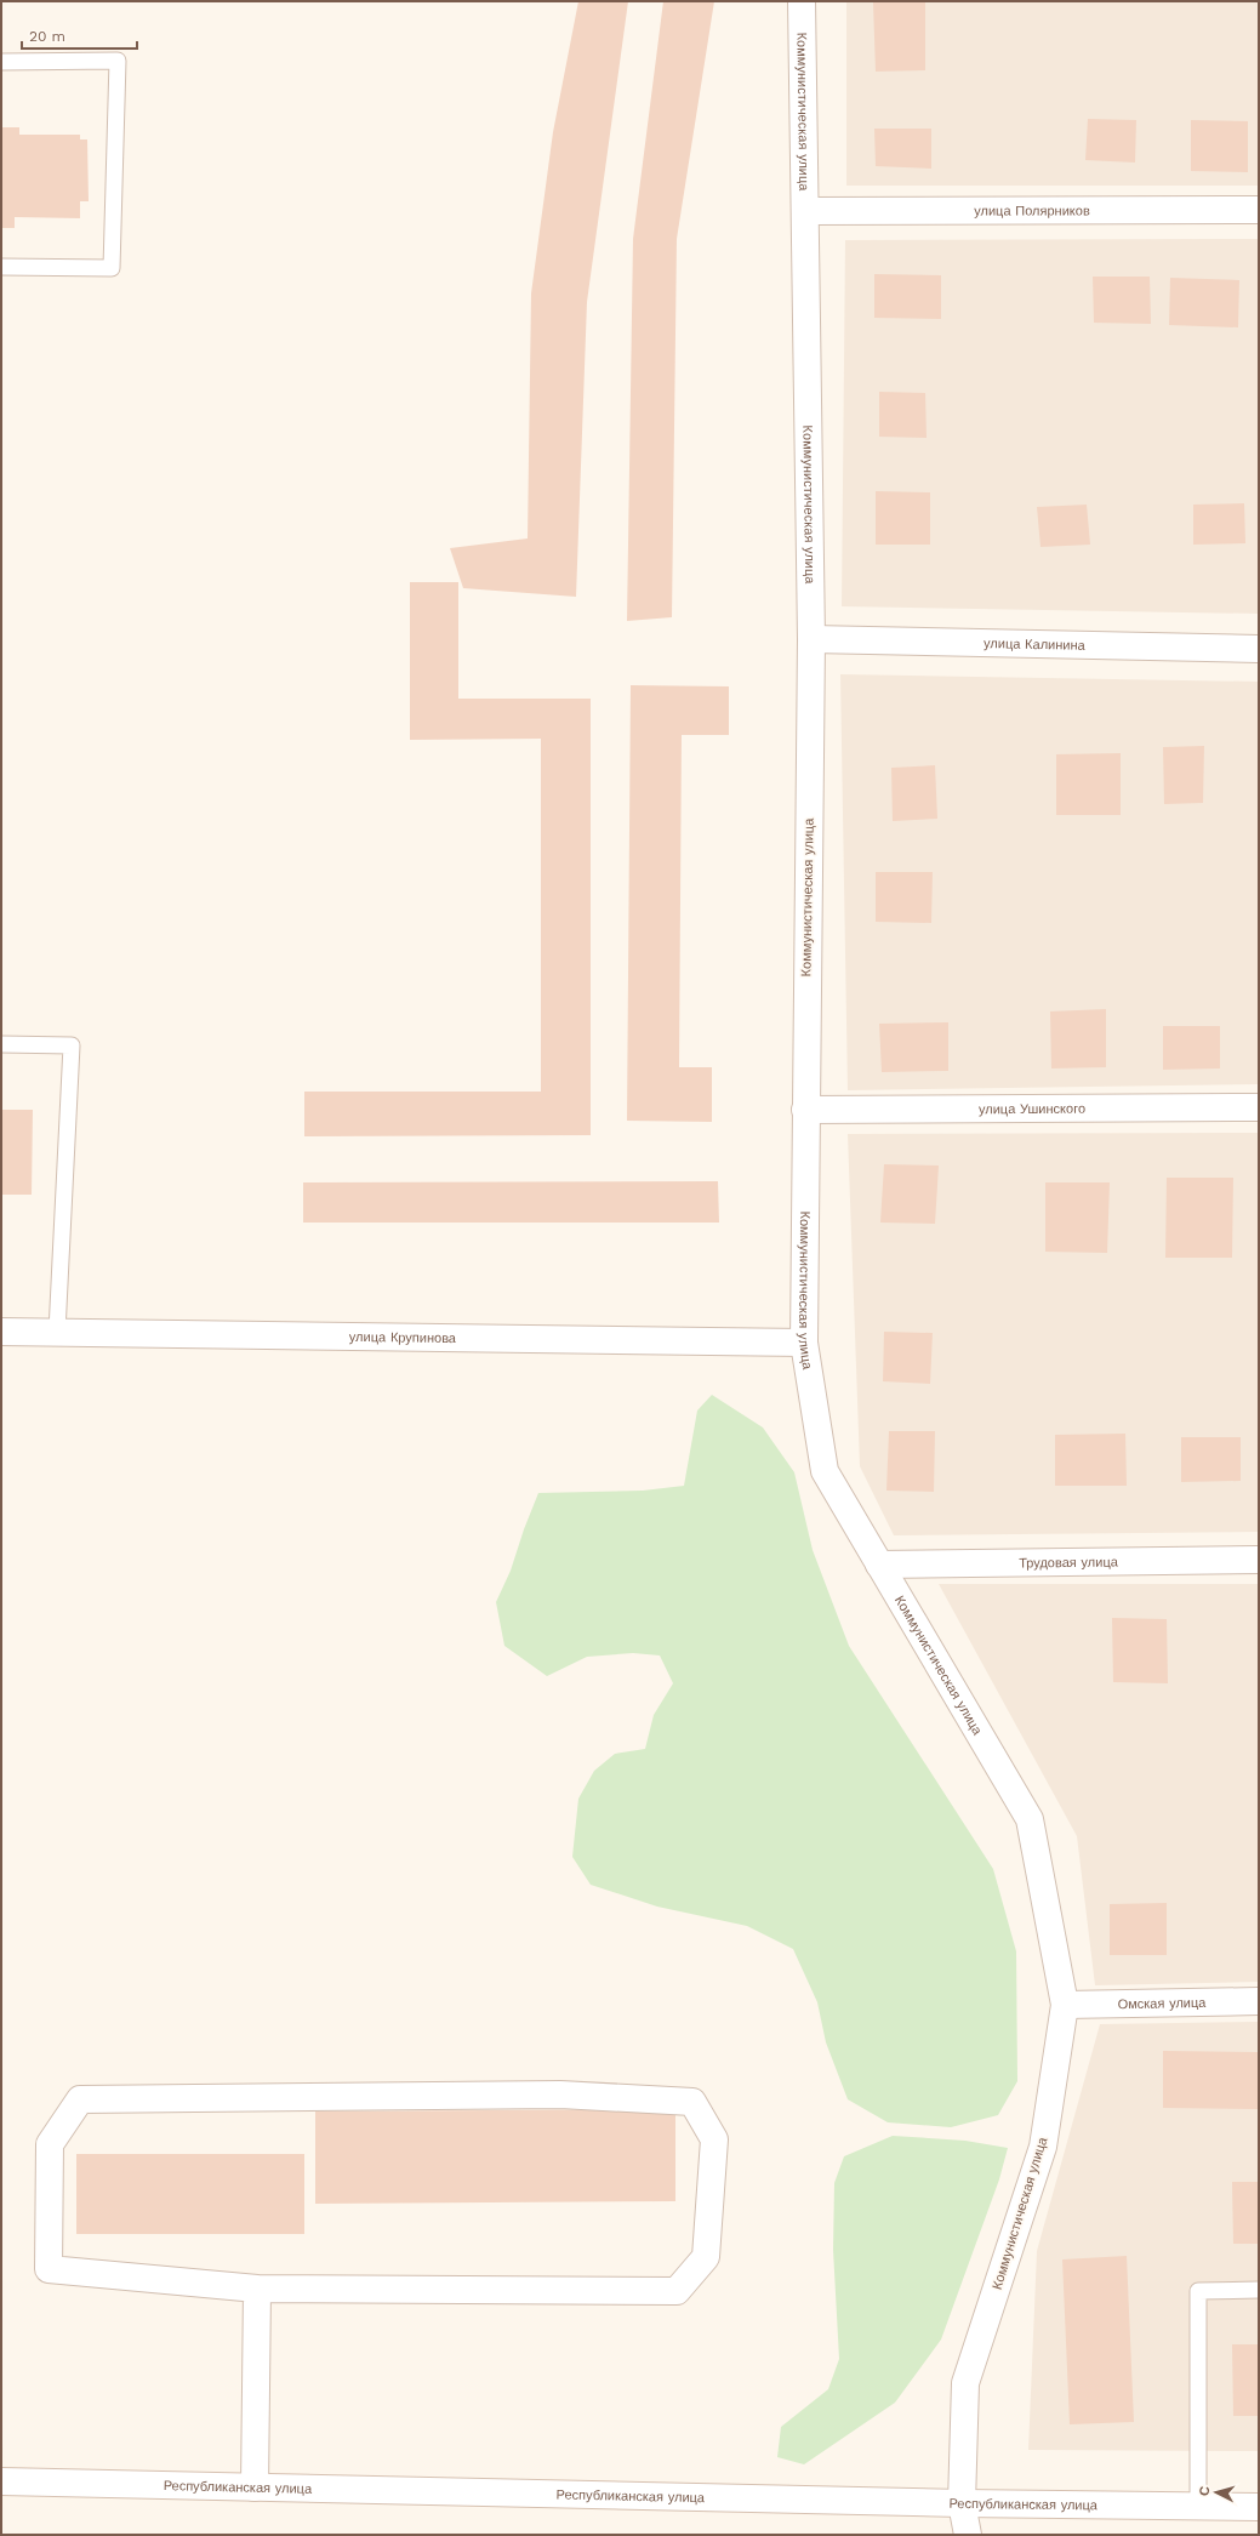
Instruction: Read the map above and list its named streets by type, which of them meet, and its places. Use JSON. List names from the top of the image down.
{
  "streets": {
    "street": [
      "Коммунистическая улица",
      "улица Полярников",
      "улица Калинина",
      "улица Ушинского",
      "улица Крупинова",
      "Трудовая улица",
      "Омская улица",
      "Республиканская улица"
    ]
  },
  "crossings": [
    ["Коммунистическая улица", "улица Полярников"],
    ["Коммунистическая улица", "улица Калинина"],
    ["Коммунистическая улица", "улица Ушинского"],
    ["Коммунистическая улица", "улица Крупинова"],
    ["Коммунистическая улица", "Трудовая улица"],
    ["Коммунистическая улица", "Омская улица"],
    ["Коммунистическая улица", "Республиканская улица"]
  ],
  "scale_bar": "20 m",
  "north": "left"
}
